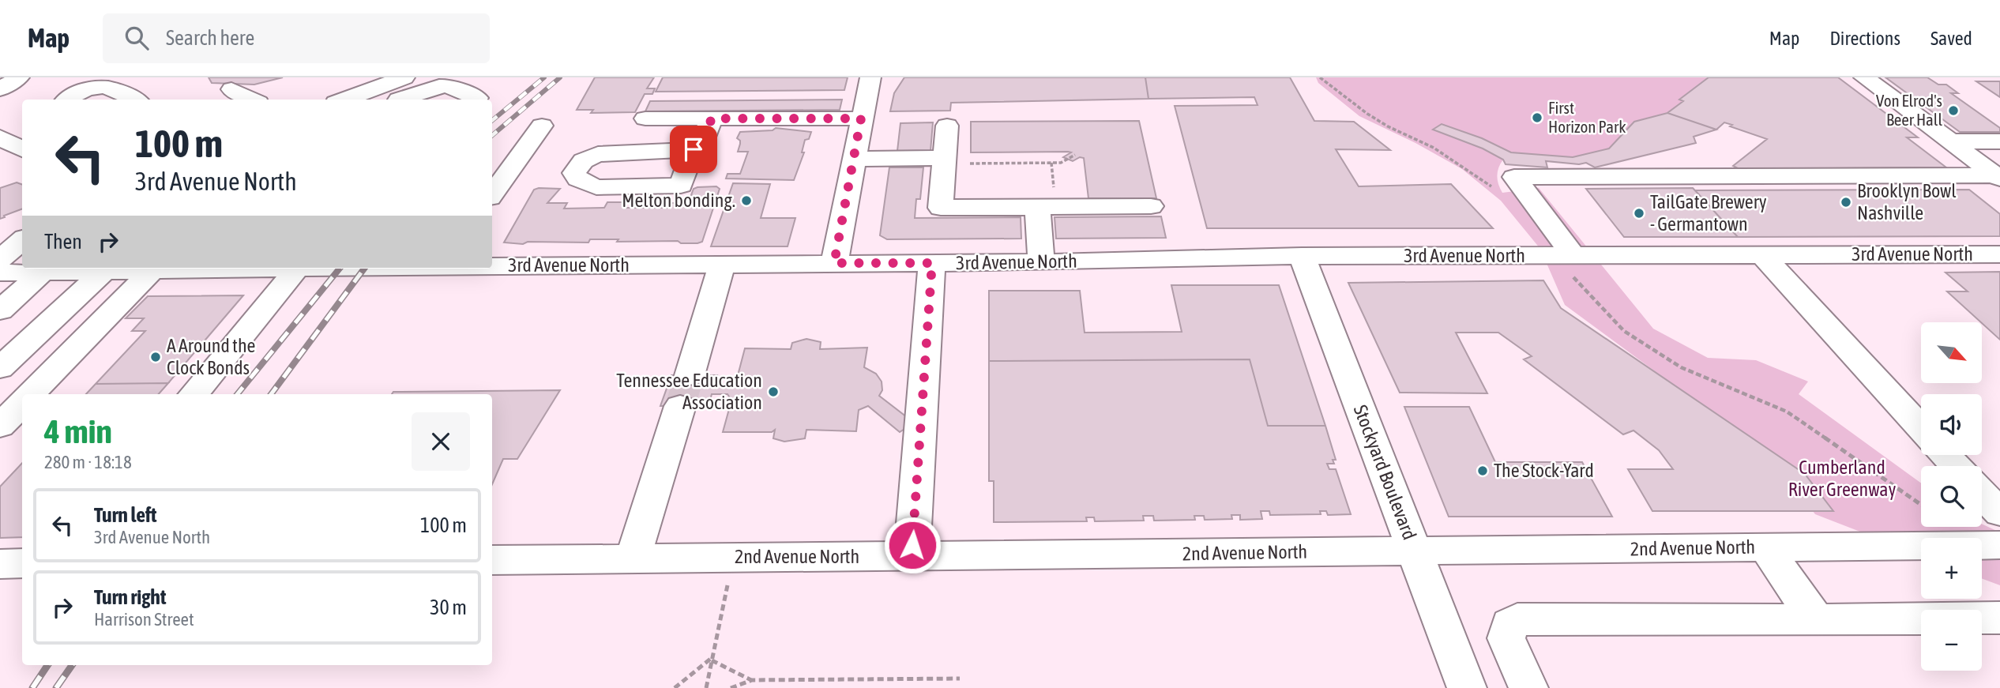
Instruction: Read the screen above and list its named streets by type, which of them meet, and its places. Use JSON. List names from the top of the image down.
{
  "streets": {
    "street": ["3rd Avenue North", "Stockyard Boulevard", "2nd Avenue North"]
  },
  "crossings": [
    ["3rd Avenue North", "Stockyard Boulevard"],
    ["Stockyard Boulevard", "2nd Avenue North"]
  ],
  "parks": ["Cumberland River Greenway"],
  "places": [
    "Von Elrod's Beer Hall",
    "First Horizon Park",
    "Melton bonding.",
    "Brooklyn Bowl Nashville",
    "TailGate Brewery - Germantown",
    "A Around the Clock Bonds",
    "Tennessee Education Association",
    "The Stock-Yard"
  ],
  "north": "bottom right",
  "page": {
    "header": "Map",
    "search": "Search here",
    "nav": ["Map", "Directions", "Saved"],
    "turn": ["100 m", "3rd Avenue North"],
    "then": "Then",
    "map_buttons": ["+", "−"],
    "heading": ["4 min", "280 m · 18:18"],
    "list": [
      {
        "name": "Turn left",
        "note": "3rd Avenue North",
        "value": "100 m"
      },
      {
        "name": "Turn right",
        "note": "Harrison Street",
        "value": "30 m"
      }
    ]
  }
}
